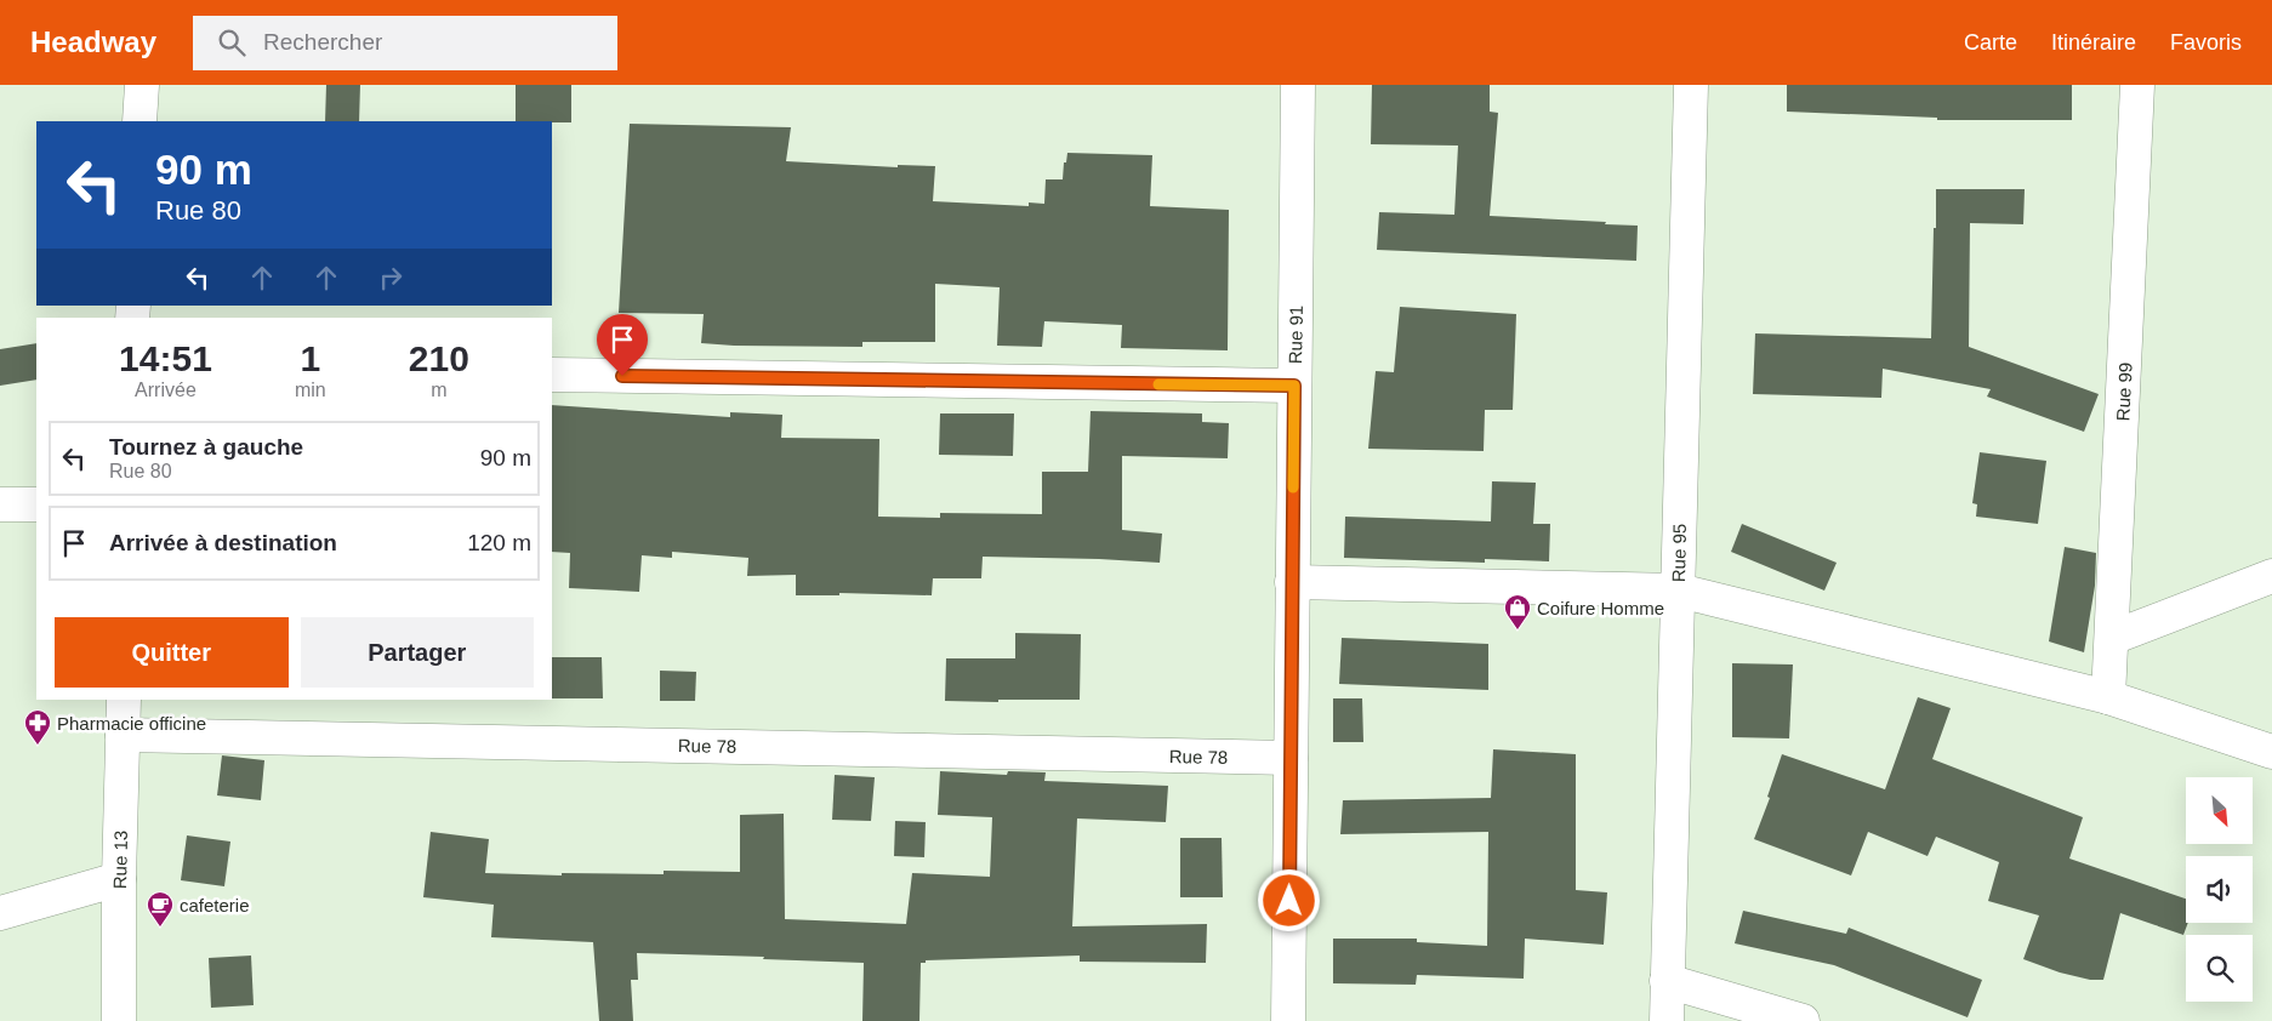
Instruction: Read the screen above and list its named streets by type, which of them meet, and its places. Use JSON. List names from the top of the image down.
{
  "streets": {
    "street": [
      "Rue 91",
      "Rue 99",
      "Rue 95",
      "Rue 78",
      "Rue 13"
    ]
  },
  "crossings": [
    ["Rue 91", "Rue 78"],
    ["Rue 78", "Rue 13"]
  ],
  "places": {
    "shop": ["Coifure Homme"],
    "pharmacy": ["Pharmacie officine"],
    "cafe": ["cafeterie"]
  },
  "north": "bottom right",
  "page": {
    "header": "Headway",
    "search": "Rechercher",
    "nav": ["Carte", "Itinéraire", "Favoris"],
    "turn": ["90 m", "Rue 80"],
    "eta": [
      "14:51",
      "Arrivée",
      "1",
      "min",
      "210",
      "m"
    ],
    "list": [
      {
        "name": "Tournez à gauche",
        "note": "Rue 80",
        "value": "90 m"
      },
      {
        "name": "Arrivée à destination",
        "value": "120 m"
      }
    ],
    "buttons": ["Quitter", "Partager"]
  }
}
